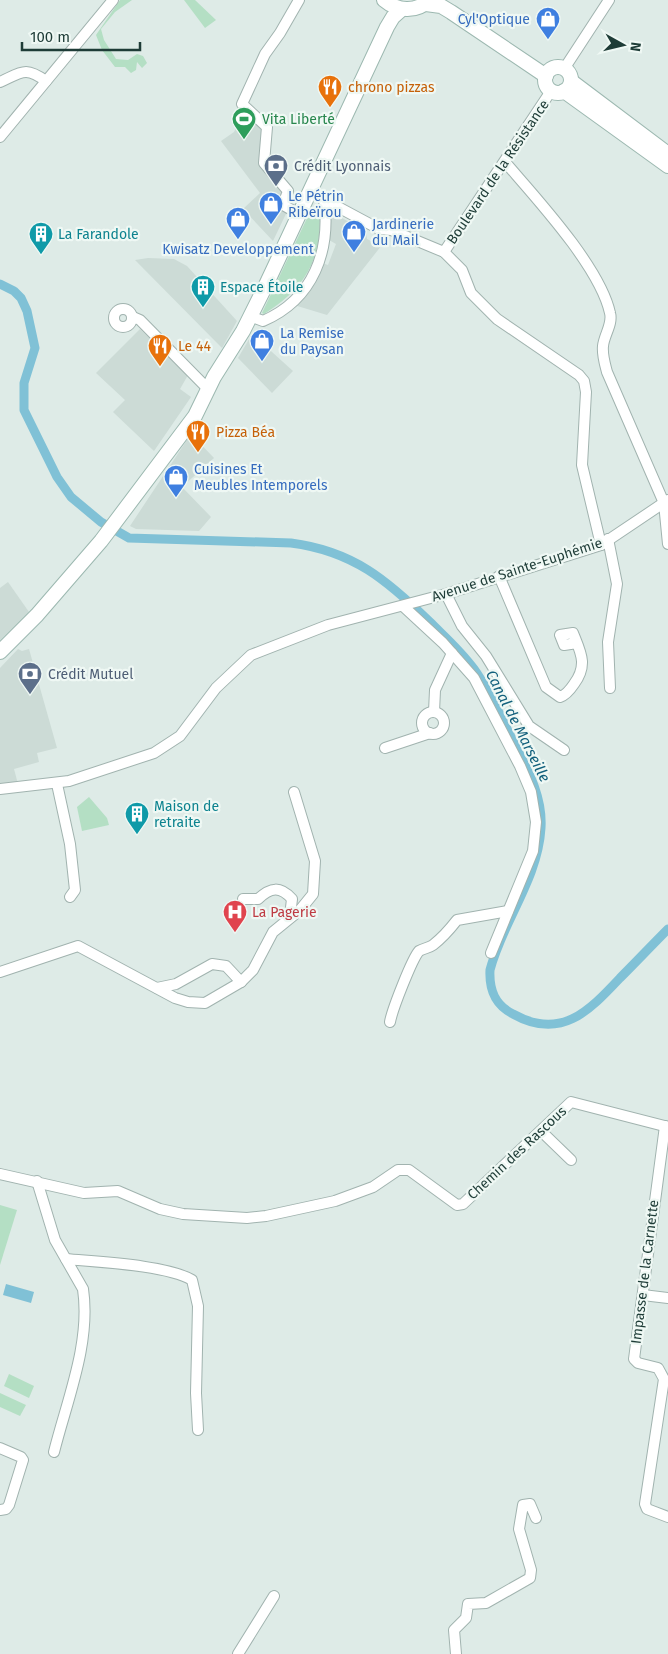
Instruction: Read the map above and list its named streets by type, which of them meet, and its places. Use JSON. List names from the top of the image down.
{
  "streets": {
    "street": [
      "Boulevard de la Résistance",
      "Avenue de Sainte-Euphémie",
      "Chemin des Rascous",
      "Impasse de la Carnette"
    ]
  },
  "crossings": [
    ["Chemin des Rascous", "Impasse de la Carnette"]
  ],
  "water": ["Canal de Marseille"],
  "places": {
    "shop": [
      "Cyl'Optique",
      "Le Pétrin Ribeïrou",
      "Kwisatz Developpement",
      "Jardinerie du Mail",
      "La Remise du Paysan",
      "Cuisines Et Meubles Intemporels"
    ],
    "restaurant": ["chrono pizzas", "Le 44", "Pizza Béa"],
    "sports": ["Vita Liberté"],
    "bank": ["Crédit Lyonnais", "Crédit Mutuel"],
    "building": ["La Farandole", "Espace Étoile", "Maison de retraite"],
    "hospital": ["La Pagerie"]
  },
  "scale_bar": "100 m",
  "north": "right"
}
